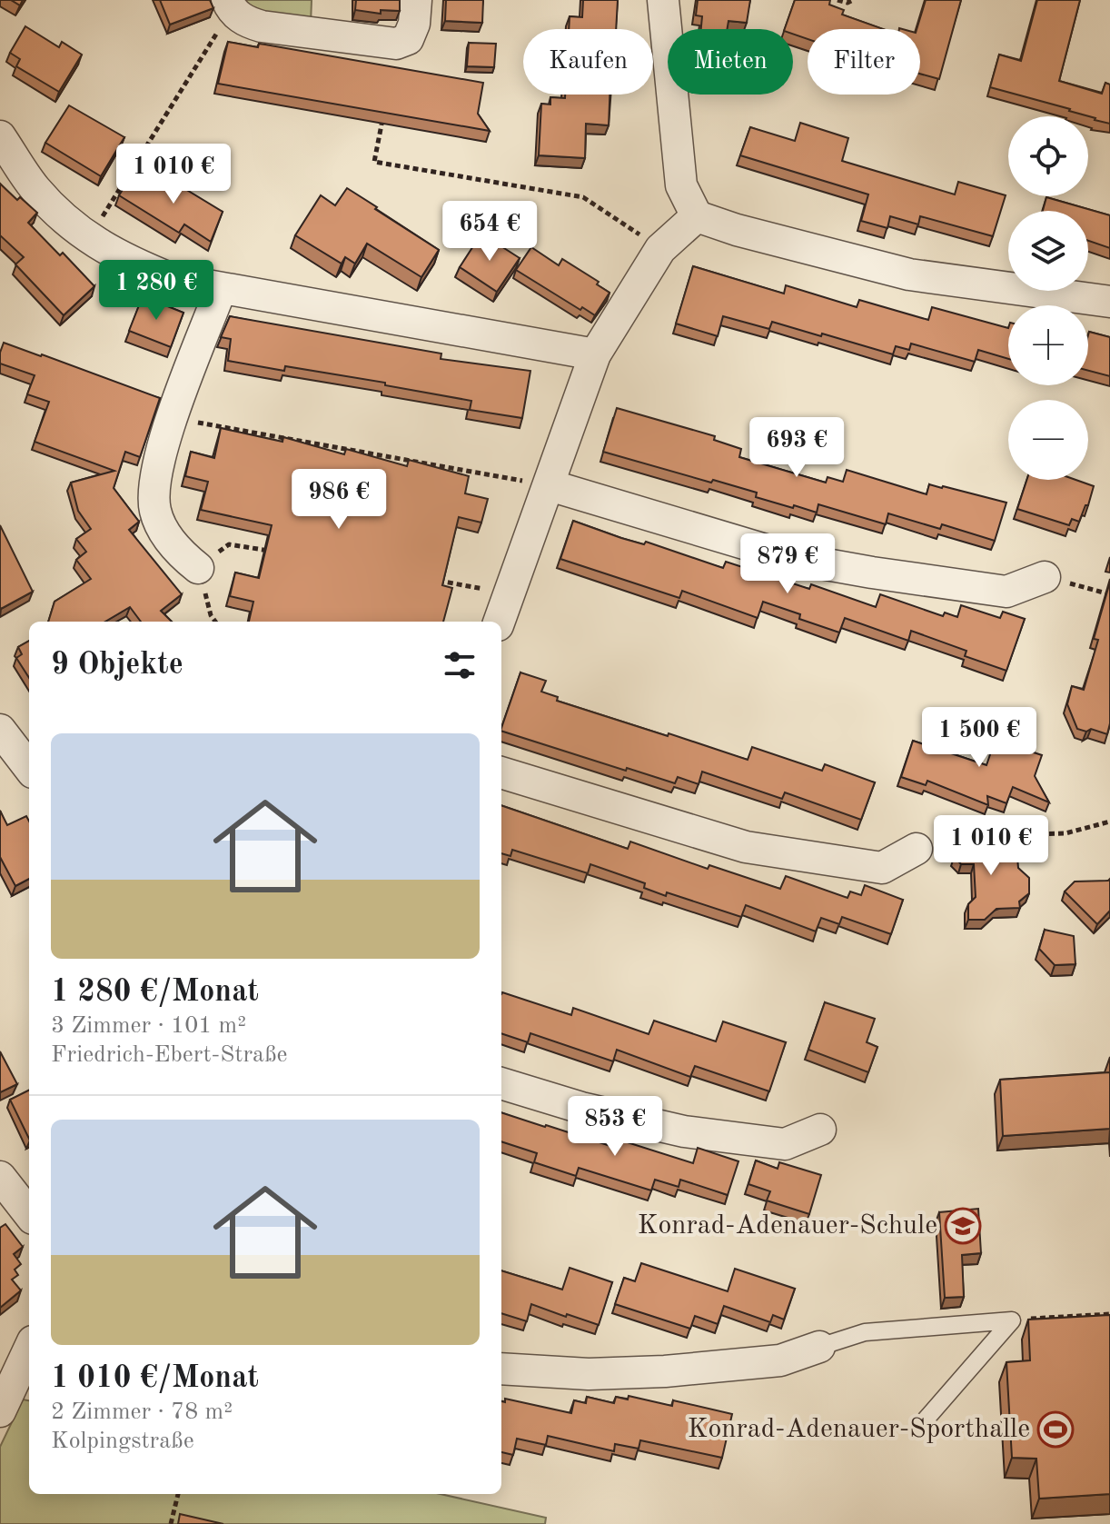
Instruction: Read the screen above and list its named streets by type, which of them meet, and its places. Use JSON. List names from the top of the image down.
{
  "places": {
    "school or university": ["Konrad-Adenauer-Schule"],
    "sports": ["Konrad-Adenauer-Sporthalle"]
  },
  "page": {
    "chip": ["Kaufen", "Mieten", "Filter"],
    "map_buttons": ["+", "−"],
    "price": [
      "1 010 €",
      "654 €",
      "1 280 €",
      "693 €",
      "986 €",
      "879 €",
      "1 500 €",
      "1 010 €",
      "853 €"
    ],
    "heading": "9 Objekte",
    "list": [
      {
        "name": "1 280 €/Monat",
        "note": "3 Zimmer · 101 m² · Friedrich-Ebert-Straße"
      },
      {
        "name": "1 010 €/Monat",
        "note": "2 Zimmer · 78 m² · Kolpingstraße"
      }
    ]
  }
}
